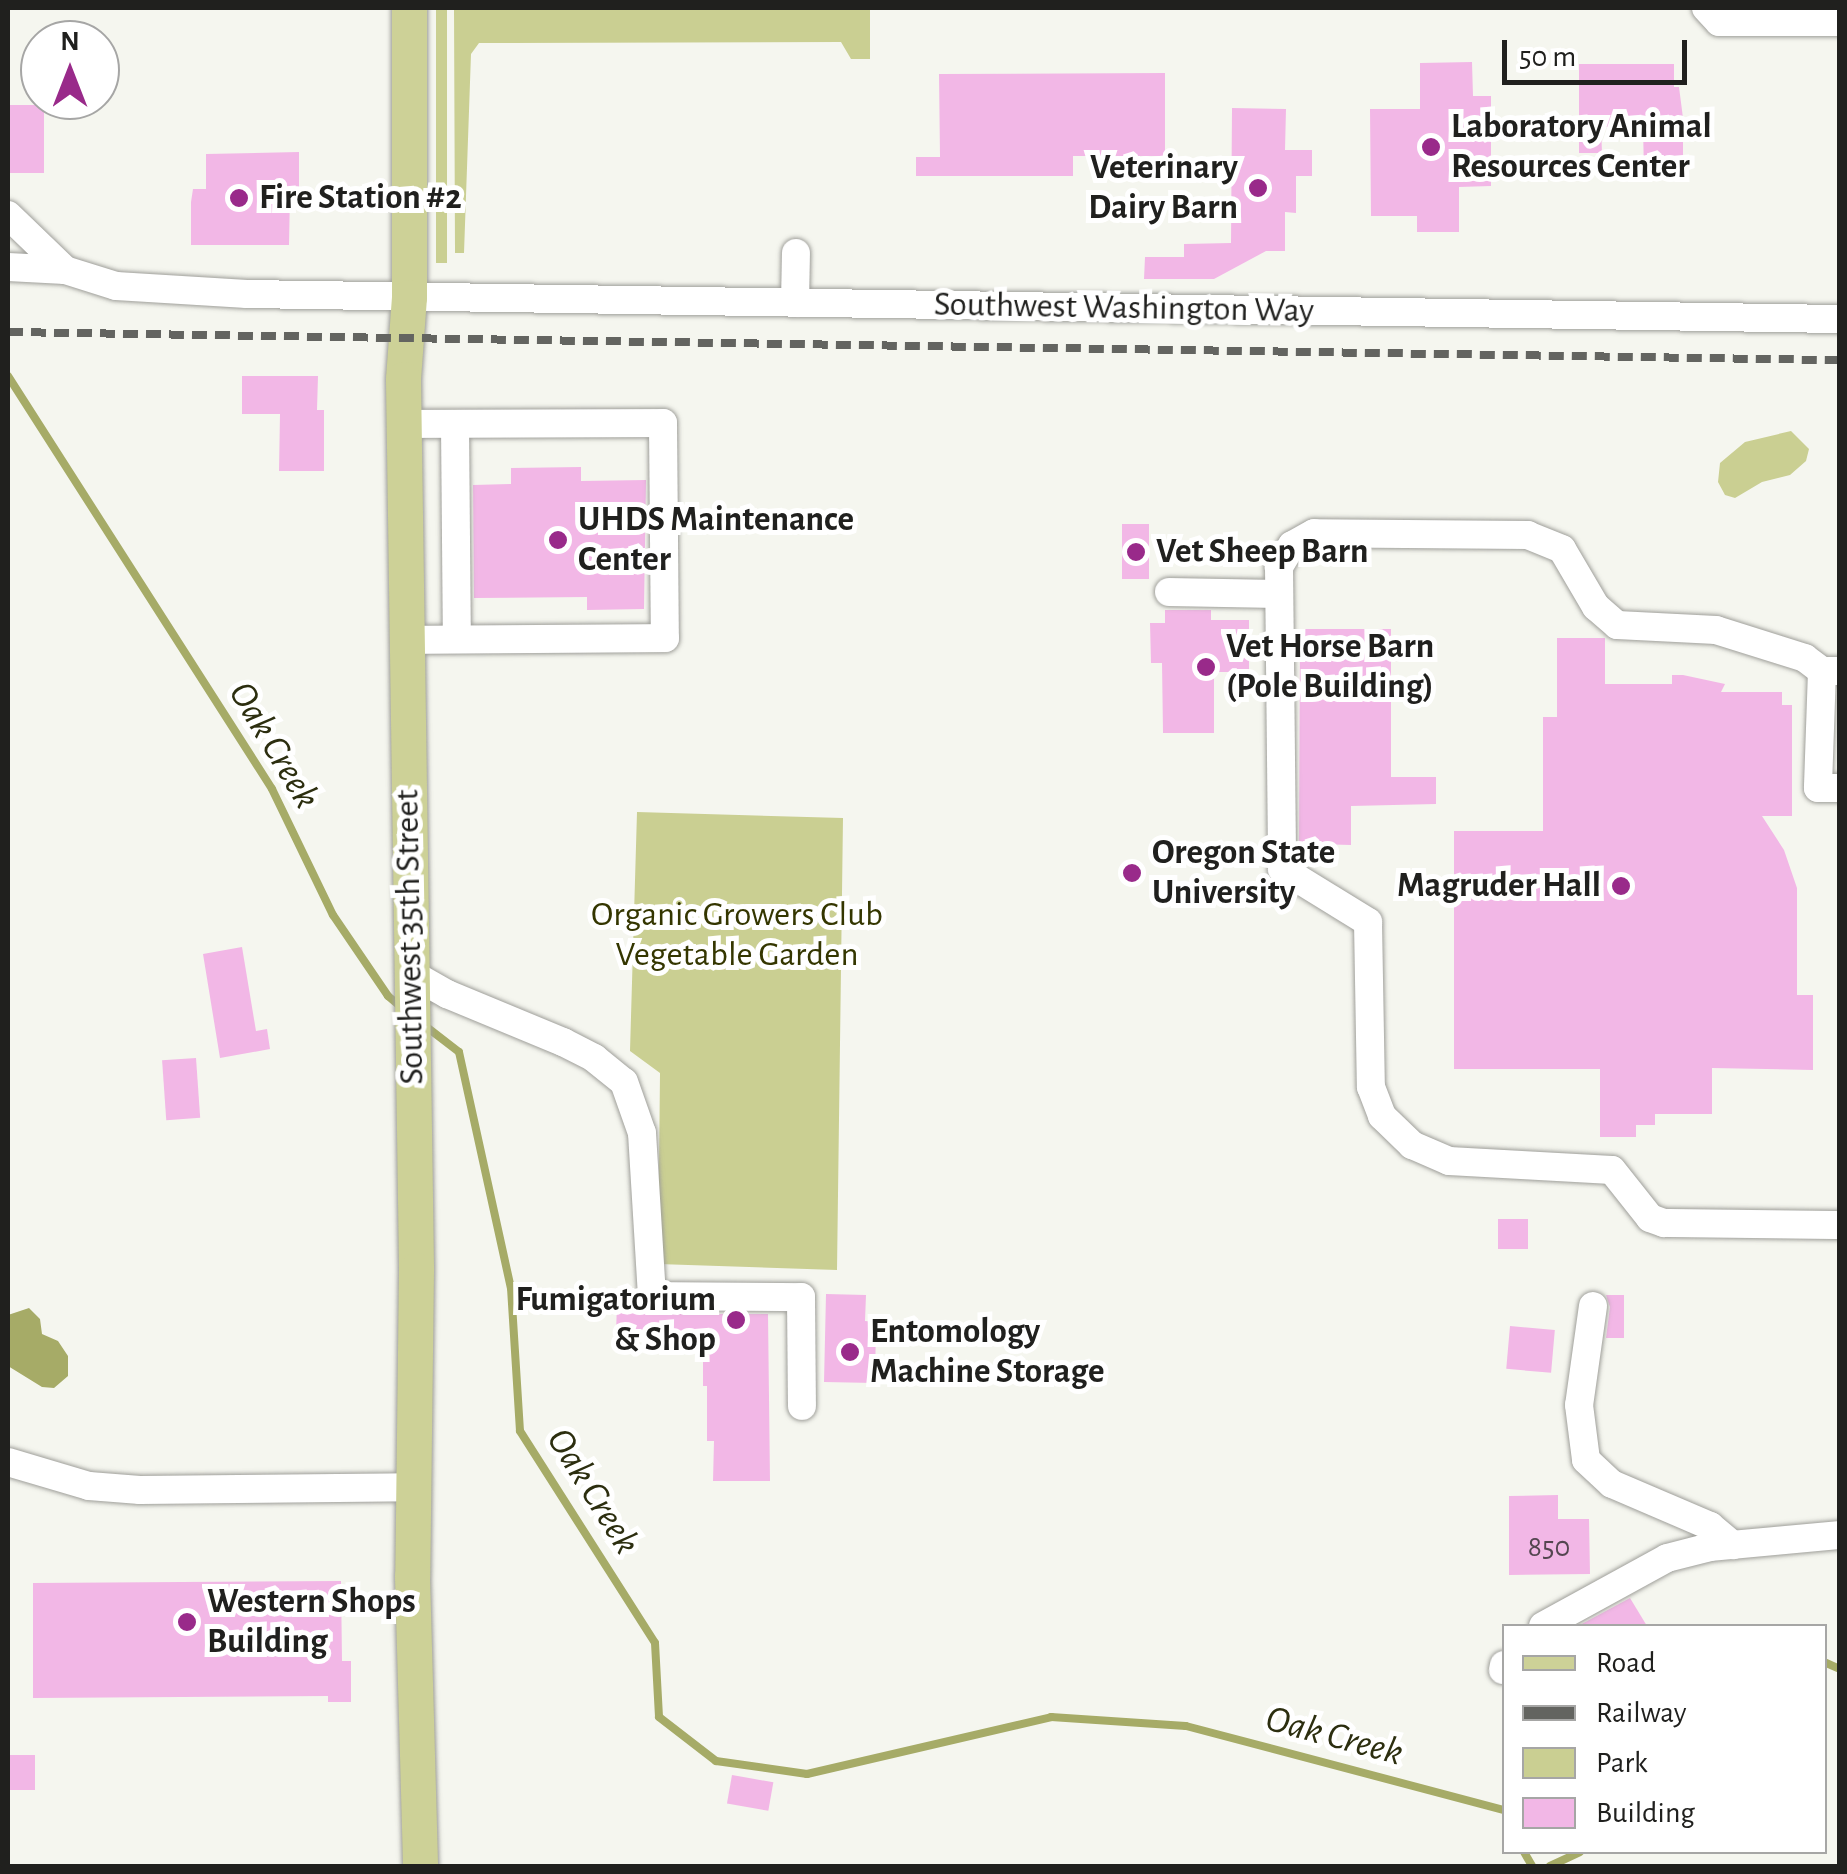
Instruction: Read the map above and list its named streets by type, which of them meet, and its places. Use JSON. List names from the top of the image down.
{
  "streets": {
    "main road": ["Southwest 35th Street"],
    "street": ["Southwest Washington Way"]
  },
  "crossings": [
    ["Southwest Washington Way", "Southwest 35th Street"]
  ],
  "water": ["Oak Creek"],
  "parks": ["Organic Growers Club Vegetable Garden"],
  "places": [
    "Laboratory Animal Resources Center",
    "Veterinary Dairy Barn",
    "Fire Station #2",
    "UHDS Maintenance Center",
    "Vet Sheep Barn",
    "Vet Horse Barn (Pole Building)",
    "Oregon State University",
    "Magruder Hall",
    "Fumigatorium & Shop",
    "Entomology Machine Storage",
    "Western Shops Building"
  ],
  "house_numbers": ["850"],
  "legend": [
    "Road",
    "Railway",
    "Park",
    "Building"
  ],
  "scale_bar": "50 m",
  "north": "top"
}
